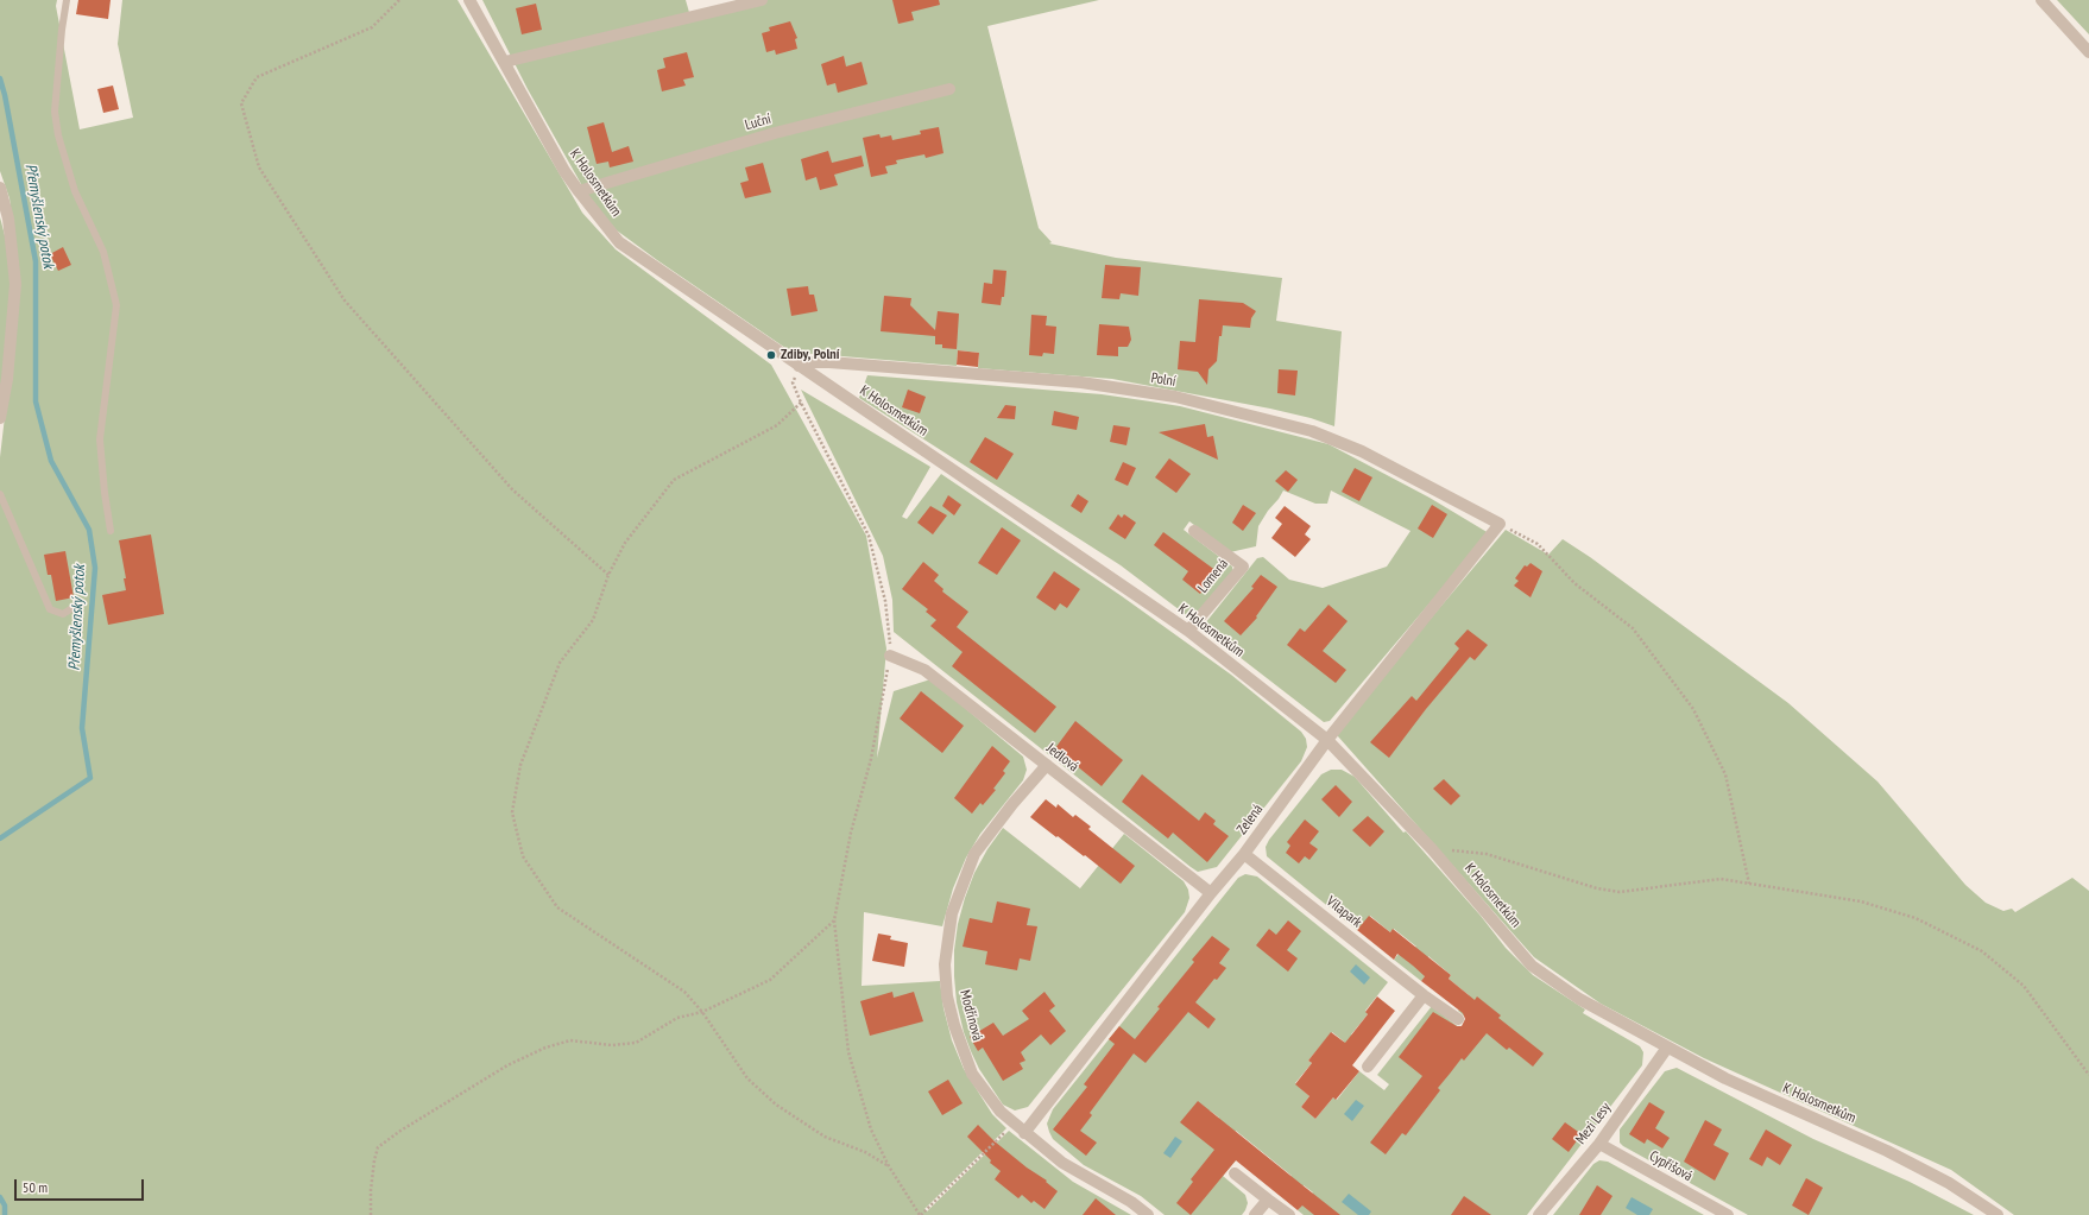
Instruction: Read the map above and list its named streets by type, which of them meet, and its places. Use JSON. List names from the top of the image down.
{
  "streets": {
    "street": [
      "Luční",
      "K Holosmetkům",
      "Polní",
      "Lomená",
      "Jedlová",
      "Zelená",
      "Vilapark",
      "Modřínová",
      "Mezi Lesy",
      "Cypřišová"
    ]
  },
  "crossings": [
    ["Luční", "K Holosmetkům"],
    ["K Holosmetkům", "Polní"],
    ["K Holosmetkům", "Lomená"],
    ["K Holosmetkům", "Zelená"],
    ["K Holosmetkům", "Mezi Lesy"],
    ["Polní", "Zelená"],
    ["Jedlová", "Zelená"],
    ["Jedlová", "Modřínová"],
    ["Zelená", "Vilapark"],
    ["Zelená", "Modřínová"],
    ["Mezi Lesy", "Cypřišová"]
  ],
  "water": ["Přemyšlenský potok"],
  "places": ["Zdiby, Polní"],
  "scale_bar": "50 m"
}
